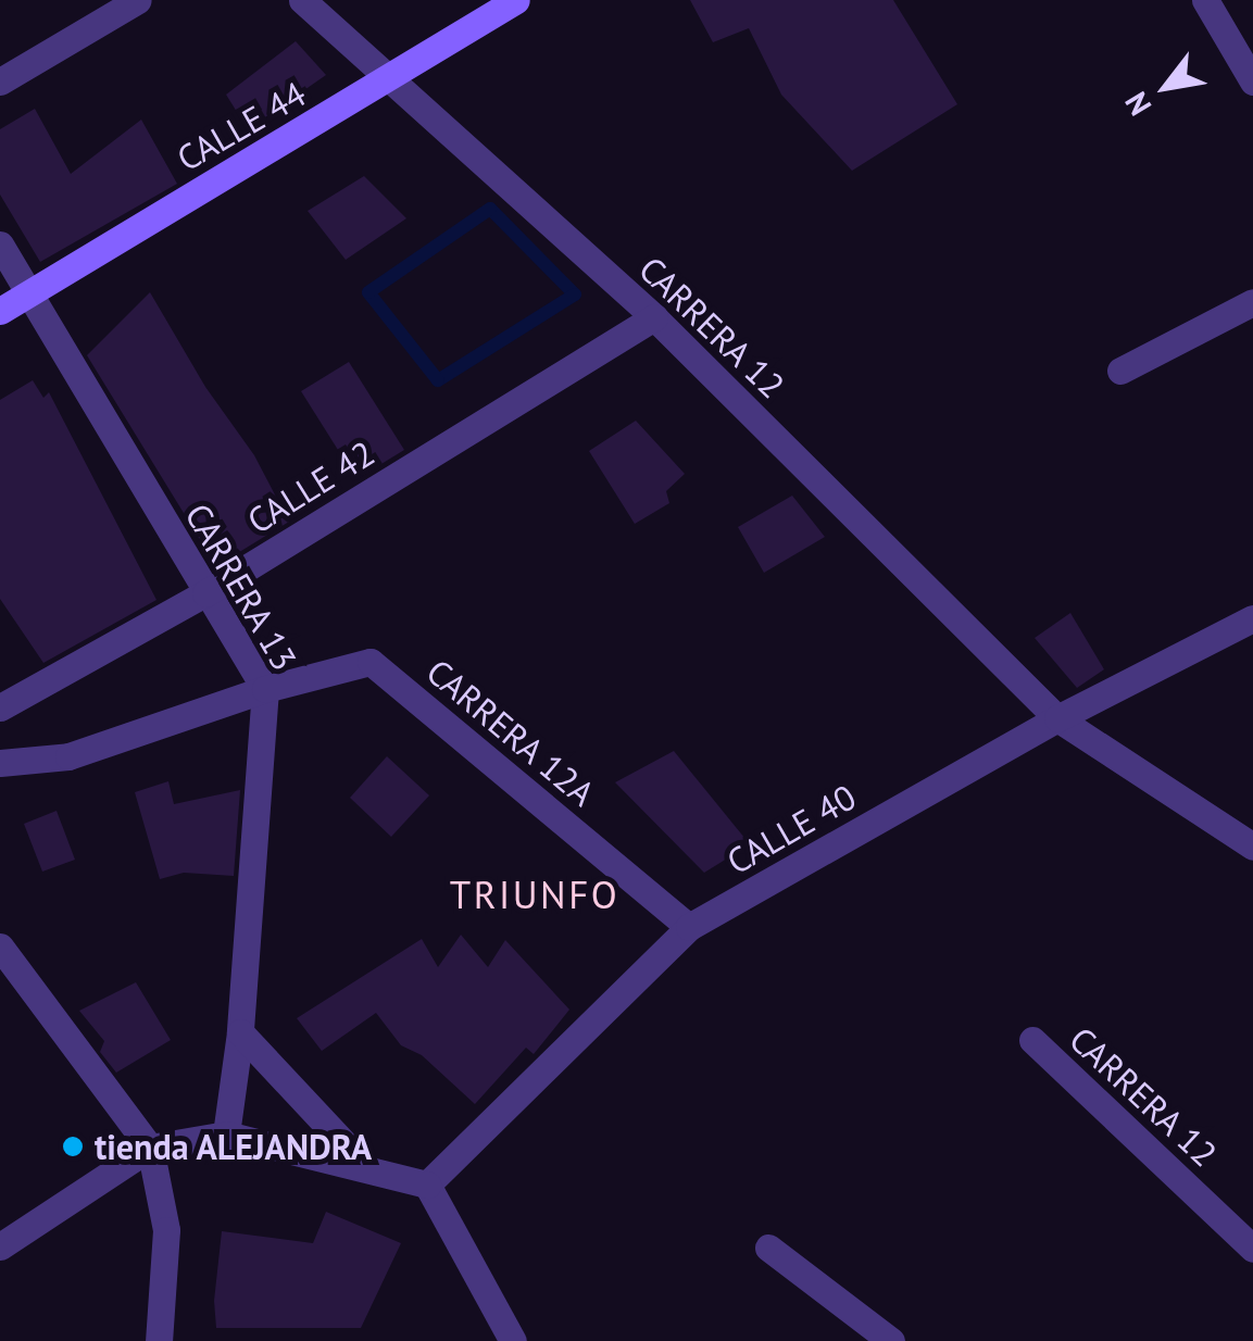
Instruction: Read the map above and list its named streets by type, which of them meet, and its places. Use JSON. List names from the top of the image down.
{
  "streets": {
    "street": [
      "CALLE 44",
      "CARRERA 12",
      "CALLE 42",
      "CARRERA 13",
      "CARRERA 12A",
      "CALLE 40"
    ]
  },
  "crossings": [
    ["CALLE 44", "CARRERA 12"],
    ["CALLE 44", "CARRERA 13"],
    ["CARRERA 12", "CALLE 42"],
    ["CARRERA 12", "CALLE 40"],
    ["CALLE 42", "CARRERA 13"],
    ["CARRERA 13", "CARRERA 12A"],
    ["CARRERA 12A", "CALLE 40"]
  ],
  "districts": ["TRIUNFO"],
  "places": ["tienda ALEJANDRA"],
  "north": "bottom left"
}
